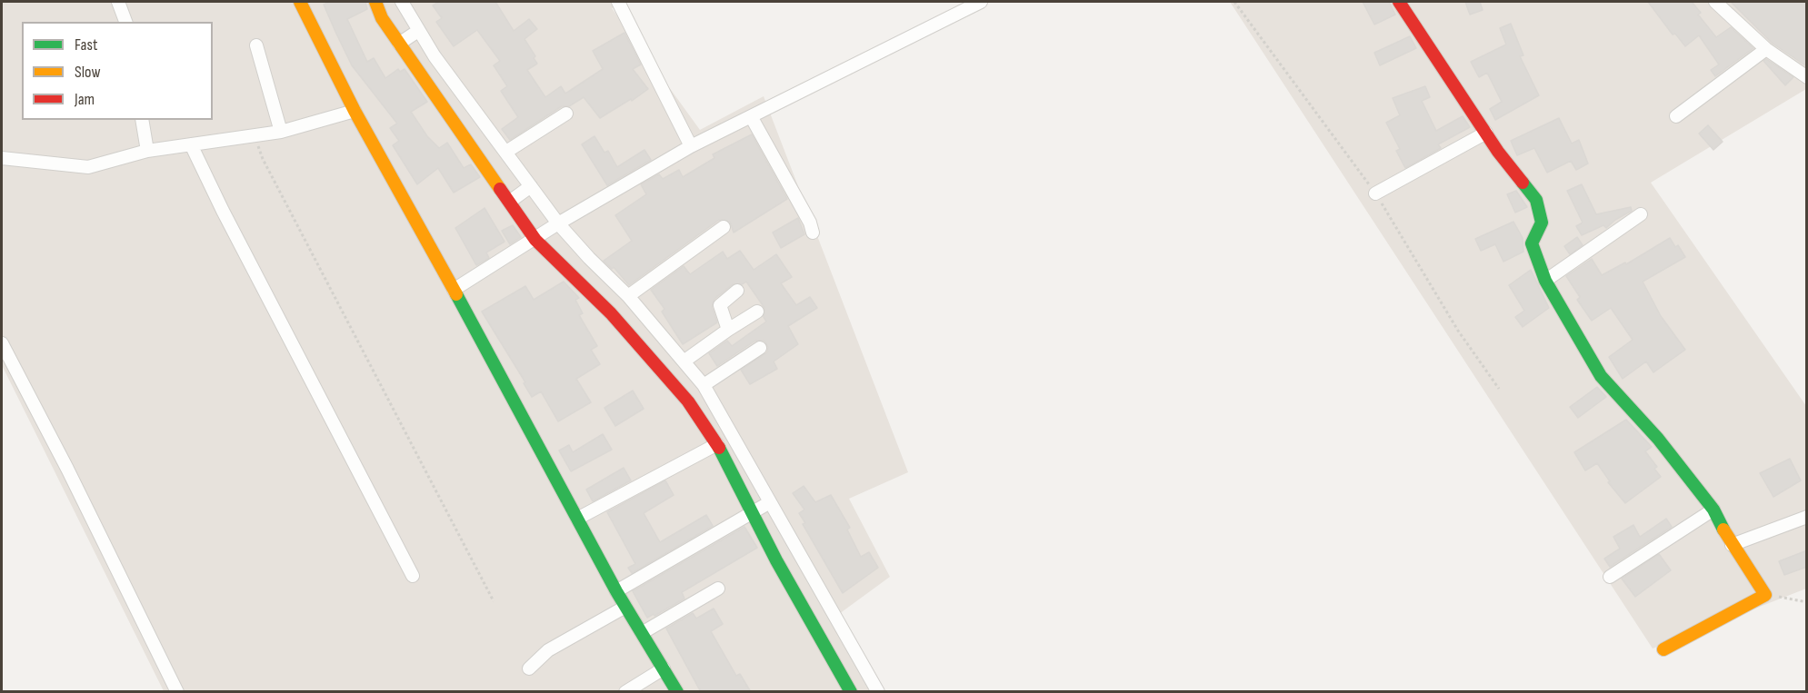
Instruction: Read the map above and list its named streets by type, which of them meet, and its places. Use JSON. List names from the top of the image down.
{
  "legend": ["Fast", "Slow", "Jam"]
}
